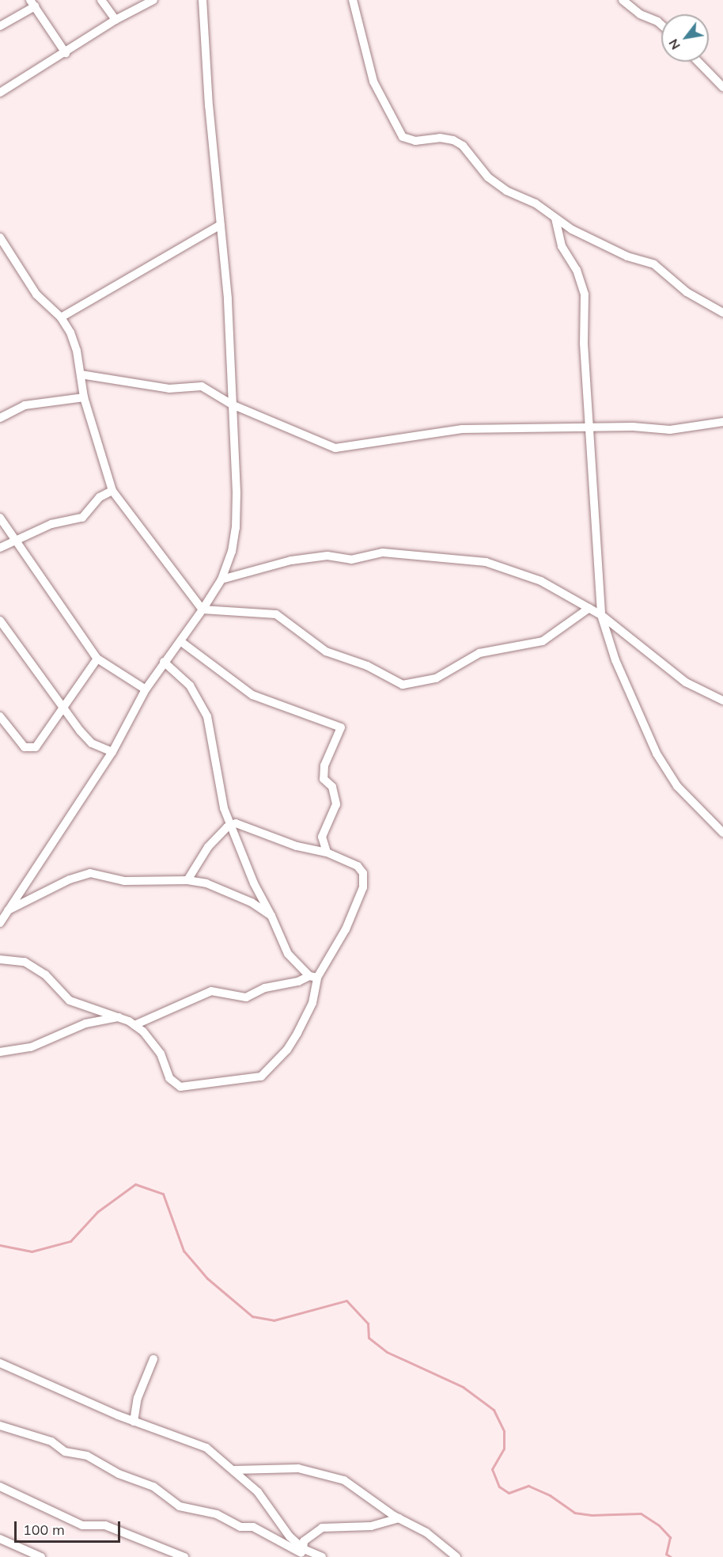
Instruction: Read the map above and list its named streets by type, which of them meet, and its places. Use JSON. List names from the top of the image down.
{
  "scale_bar": "100 m",
  "north": "bottom left"
}
